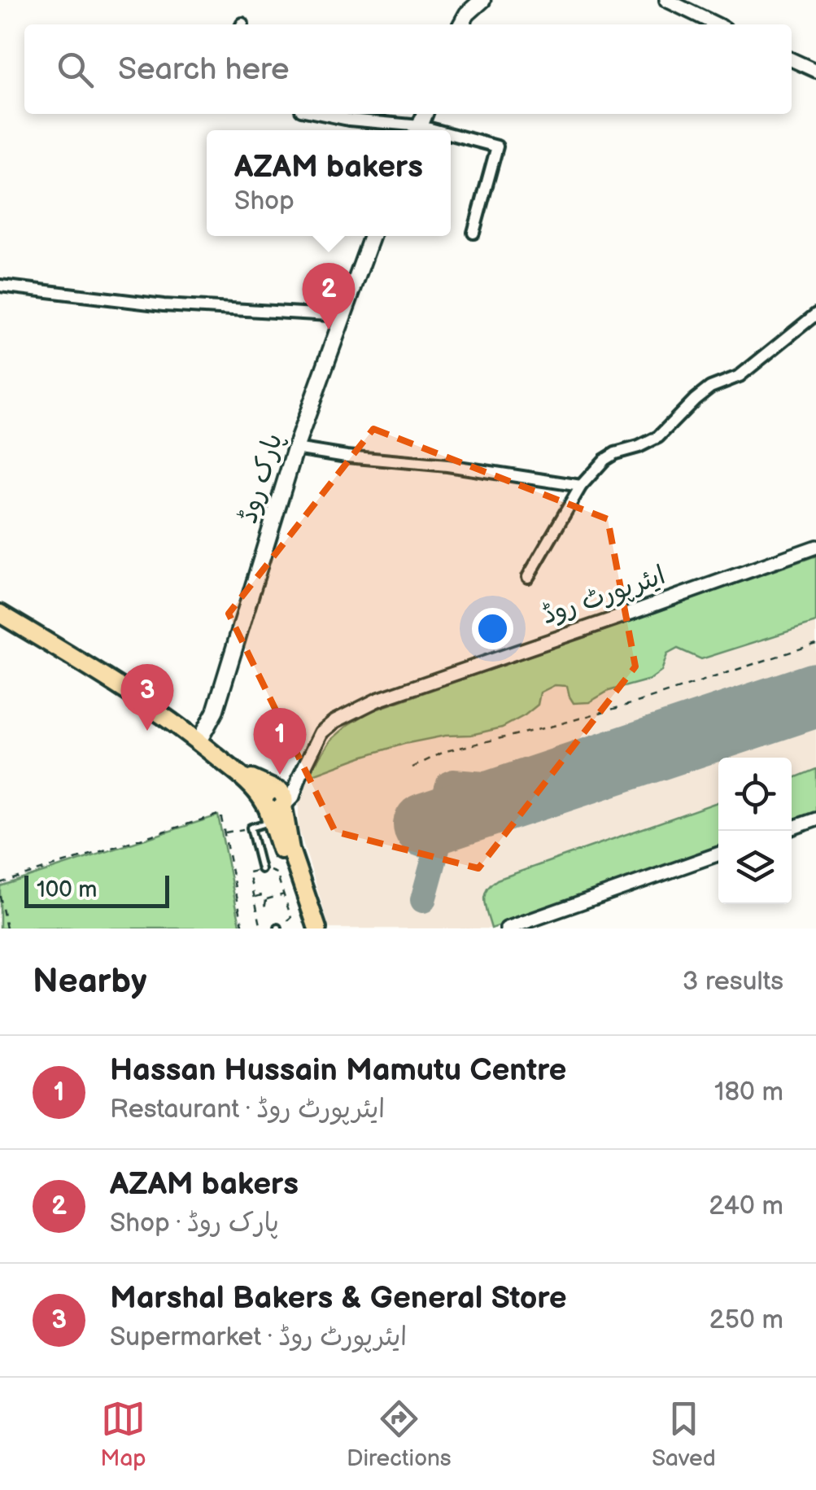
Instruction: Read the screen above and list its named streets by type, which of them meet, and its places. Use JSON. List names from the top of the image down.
{
  "streets": {
    "main road": ["پارک روڈ"],
    "street": ["ایئرپورٹ روڈ"]
  },
  "scale_bar": "100 m",
  "page": {
    "search": "Search here",
    "popup": ["AZAM bakers", "Shop"],
    "pins": ["2", "3", "1"],
    "scale": "100 m",
    "heading": ["Nearby", "3 results"],
    "list": [
      {
        "mark": "1",
        "name": "Hassan Hussain Mamutu Centre",
        "note": "Restaurant · ایئرپورٹ روڈ",
        "value": "180 m"
      },
      {
        "mark": "2",
        "name": "AZAM bakers",
        "note": "Shop · پارک روڈ",
        "value": "240 m"
      },
      {
        "mark": "3",
        "name": "Marshal Bakers & General Store",
        "note": "Supermarket · ایئرپورٹ روڈ",
        "value": "250 m"
      }
    ],
    "nav": ["Map", "Directions", "Saved"]
  }
}
